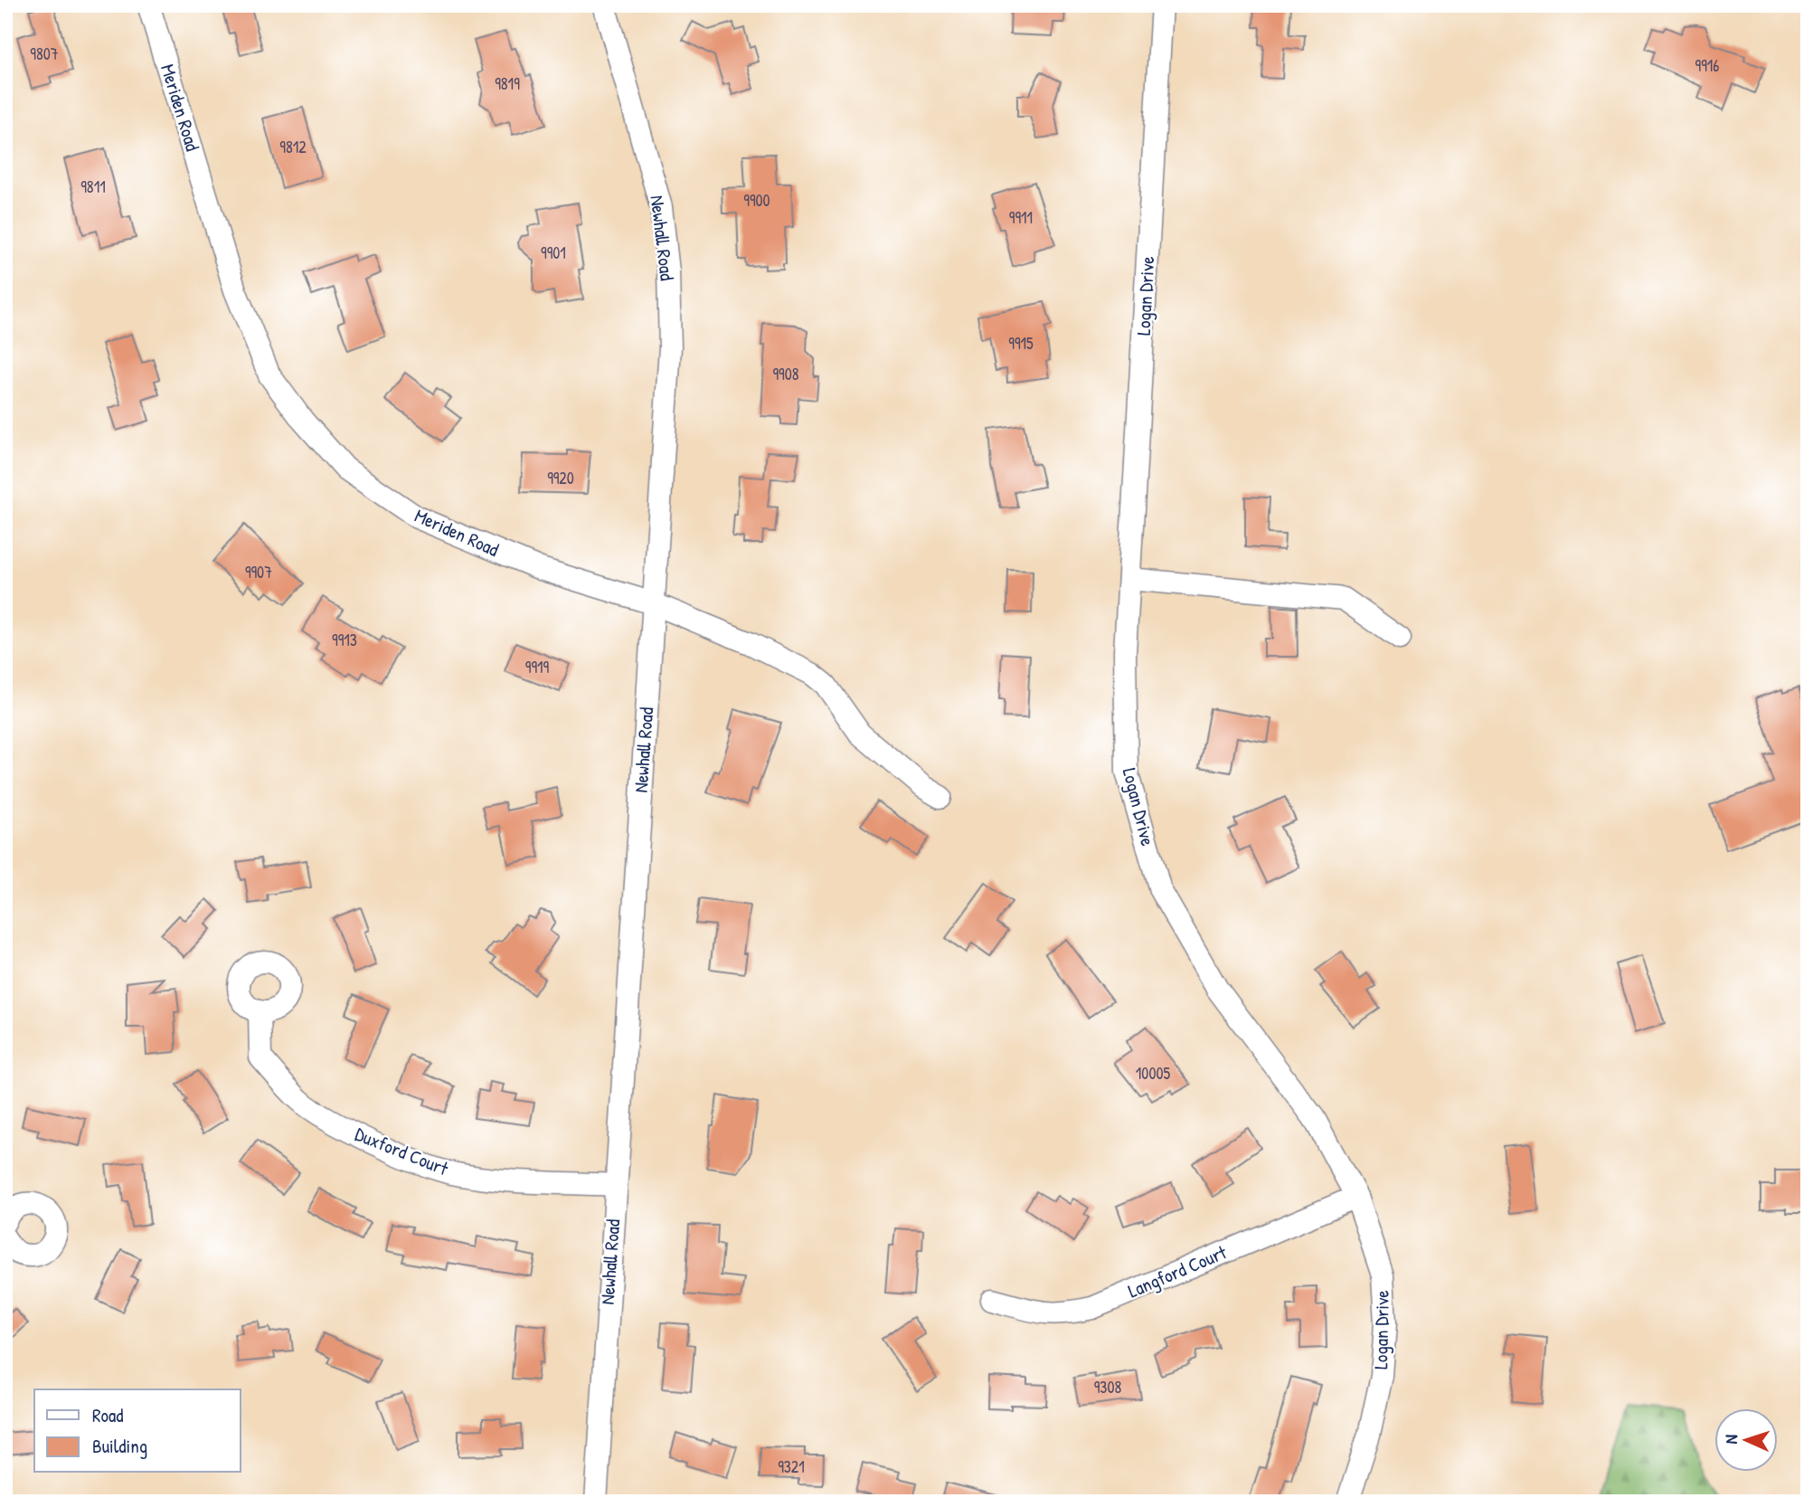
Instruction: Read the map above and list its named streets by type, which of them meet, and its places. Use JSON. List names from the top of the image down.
{
  "streets": {
    "street": [
      "Meriden Road",
      "Newhall Road",
      "Logan Drive",
      "Duxford Court",
      "Langford Court"
    ]
  },
  "crossings": [
    ["Meriden Road", "Newhall Road"],
    ["Newhall Road", "Duxford Court"],
    ["Logan Drive", "Langford Court"]
  ],
  "house_numbers": [
    "9807",
    "9916",
    "9819",
    "9812",
    "9811",
    "9900",
    "9911",
    "9901",
    "9915",
    "9908",
    "9920",
    "9907",
    "9913",
    "9919",
    "10005",
    "9308",
    "9321"
  ],
  "legend": ["Road", "Building"],
  "north": "left"
}
